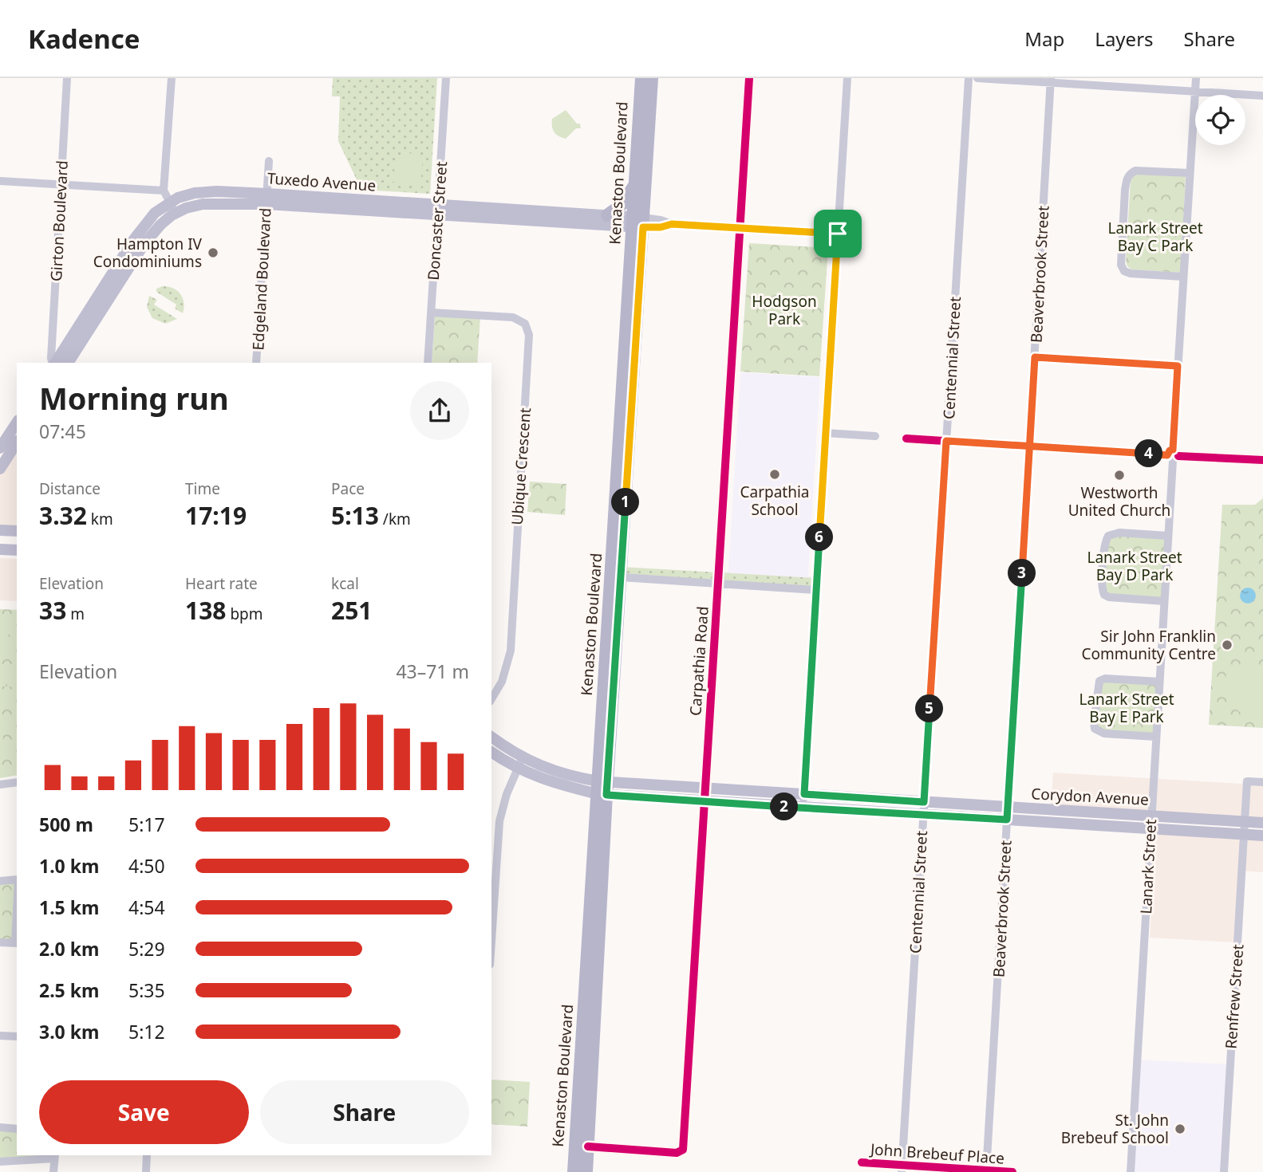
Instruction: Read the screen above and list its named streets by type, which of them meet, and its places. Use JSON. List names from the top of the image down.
{
  "streets": {
    "main road": ["Kenaston Boulevard", "Tuxedo Avenue", "Corydon Avenue"],
    "street": [
      "Girton Boulevard",
      "Doncaster Street",
      "Beaverbrook Street",
      "Edgeland Boulevard",
      "Centennial Street",
      "Ubique Crescent",
      "Carpathia Road",
      "Lanark Street",
      "Renfrew Street",
      "John Brebeuf Place"
    ]
  },
  "crossings": [
    ["Kenaston Boulevard", "Tuxedo Avenue"],
    ["Kenaston Boulevard", "Carpathia Road"],
    ["Kenaston Boulevard", "Corydon Avenue"],
    ["Tuxedo Avenue", "Doncaster Street"],
    ["Tuxedo Avenue", "Edgeland Boulevard"],
    ["Tuxedo Avenue", "Carpathia Road"],
    ["Doncaster Street", "Ubique Crescent"],
    ["Beaverbrook Street", "Corydon Avenue"],
    ["Beaverbrook Street", "John Brebeuf Place"],
    ["Centennial Street", "Corydon Avenue"],
    ["Centennial Street", "John Brebeuf Place"],
    ["Carpathia Road", "Corydon Avenue"],
    ["Corydon Avenue", "Lanark Street"],
    ["Corydon Avenue", "Renfrew Street"]
  ],
  "parks": [
    "Lanark Street Bay C Park",
    "Hodgson Park",
    "Lanark Street Bay D Park",
    "Lanark Street Bay E Park"
  ],
  "places": [
    "Hampton IV Condominiums",
    "Carpathia School",
    "Westworth United Church",
    "Sir John Franklin Community Centre",
    "St. John Brebeuf School"
  ],
  "page": {
    "header": "Kadence",
    "nav": ["Map", "Layers", "Share"],
    "heading": ["Morning run", "07:45"],
    "pins": [
      "4",
      "1",
      "6",
      "3",
      "5",
      "2"
    ],
    "stats": [
      ["Distance", "3.32 km"],
      ["Time", "17:19"],
      ["Pace", "5:13 /km"],
      ["Elevation", "33 m"],
      ["Heart rate", "138 bpm"],
      ["kcal", "251"]
    ],
    "chart": ["Elevation", "43–71 m"],
    "list": [
      {
        "name": "500 m",
        "note": "5:17"
      },
      {
        "name": "1.0 km",
        "note": "4:50"
      },
      {
        "name": "1.5 km",
        "note": "4:54"
      },
      {
        "name": "2.0 km",
        "note": "5:29"
      },
      {
        "name": "2.5 km",
        "note": "5:35"
      },
      {
        "name": "3.0 km",
        "note": "5:12"
      }
    ],
    "buttons": ["Save", "Share"]
  }
}
